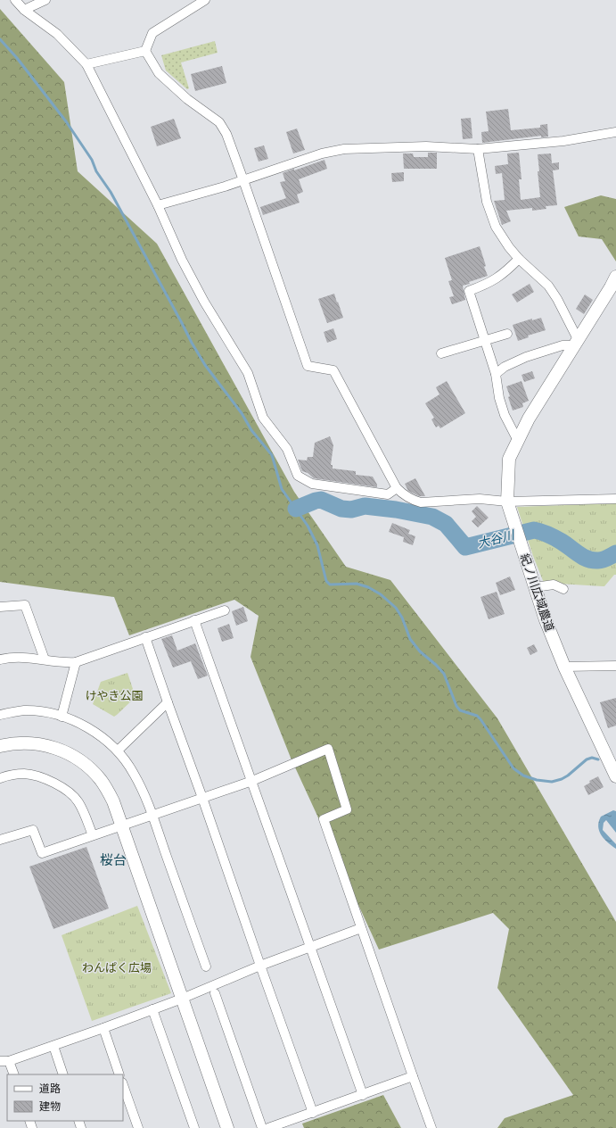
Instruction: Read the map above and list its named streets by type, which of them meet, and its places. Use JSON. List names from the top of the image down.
{
  "streets": {
    "street": ["紀ノ川広域農道"]
  },
  "districts": ["桜台"],
  "water": ["大谷川"],
  "parks": ["けやき公園", "わんぱく広場"],
  "legend": ["道路", "建物"]
}
